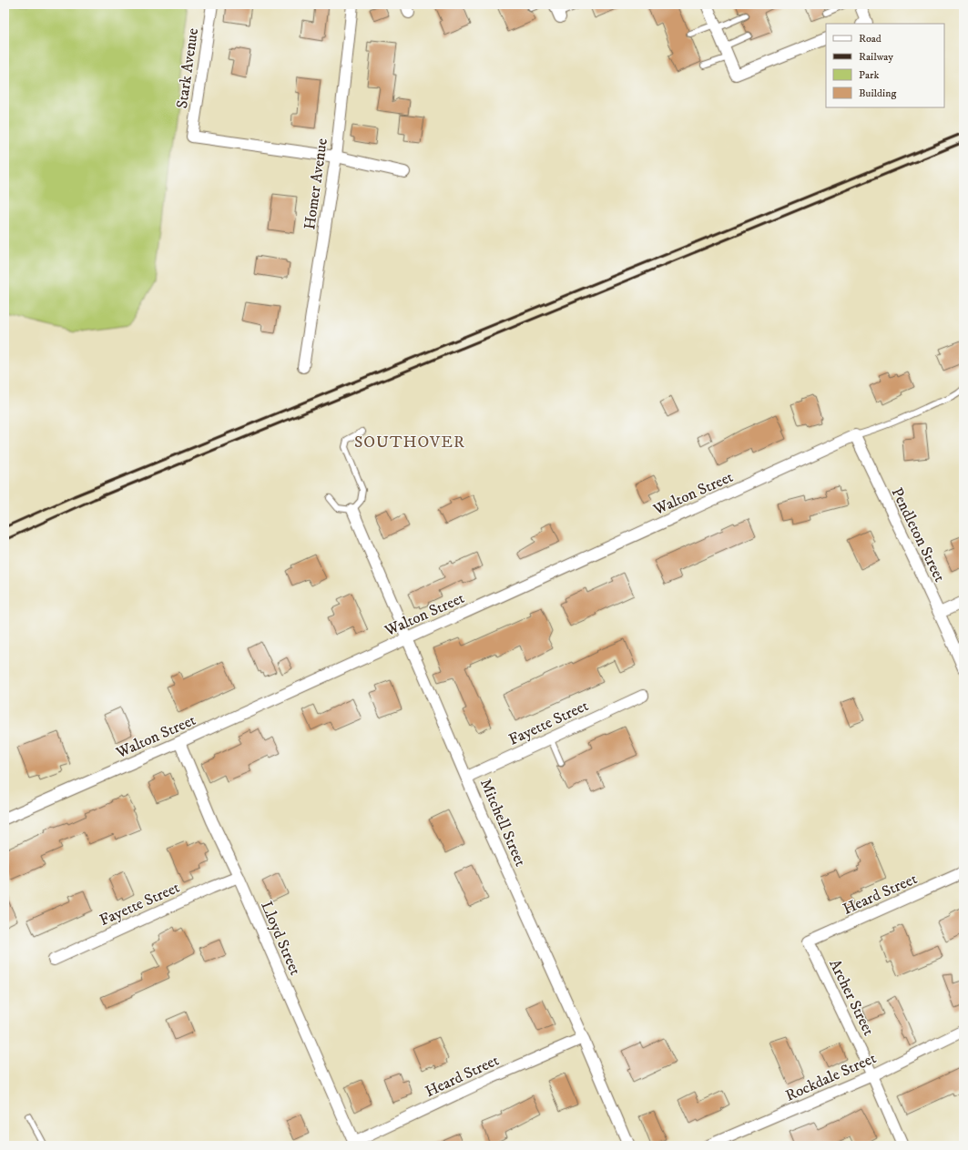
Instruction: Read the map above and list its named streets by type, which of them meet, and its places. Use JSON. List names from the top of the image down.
{
  "streets": {
    "street": [
      "Stark Avenue",
      "Homer Avenue",
      "Walton Street",
      "Pendleton Street",
      "Fayette Street",
      "Mitchell Street",
      "Heard Street",
      "Lloyd Street",
      "Archer Street",
      "Rockdale Street"
    ]
  },
  "crossings": [
    ["Stark Avenue", "Homer Avenue"],
    ["Walton Street", "Pendleton Street"],
    ["Walton Street", "Mitchell Street"],
    ["Walton Street", "Lloyd Street"],
    ["Fayette Street", "Mitchell Street"],
    ["Fayette Street", "Lloyd Street"],
    ["Mitchell Street", "Heard Street"],
    ["Heard Street", "Lloyd Street"],
    ["Heard Street", "Archer Street"],
    ["Archer Street", "Rockdale Street"]
  ],
  "districts": ["SOUTHOVER"],
  "legend": [
    "Road",
    "Railway",
    "Park",
    "Building"
  ]
}
